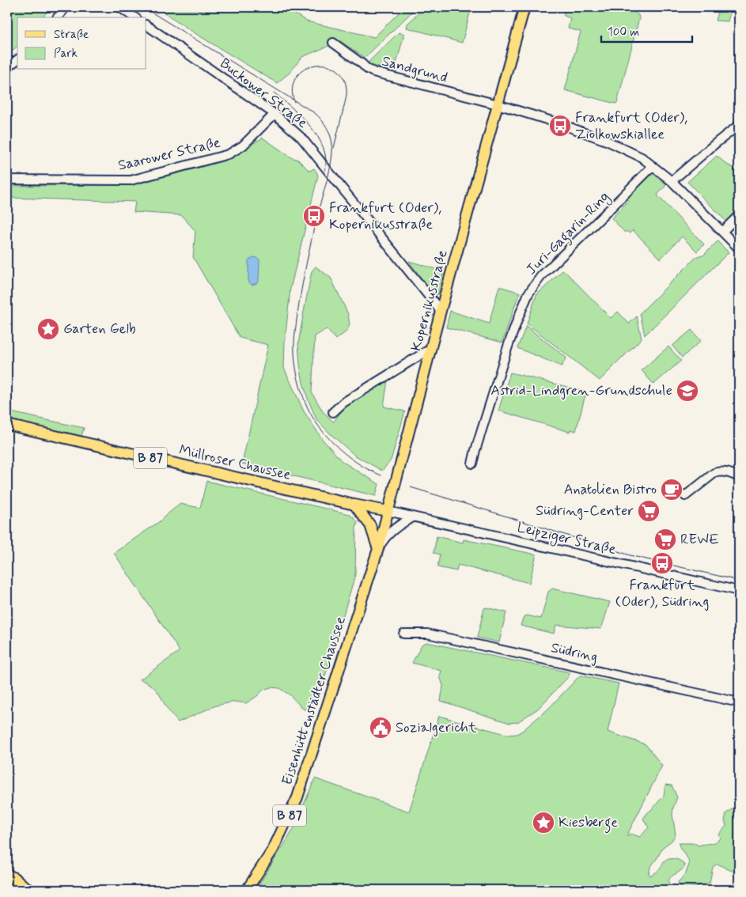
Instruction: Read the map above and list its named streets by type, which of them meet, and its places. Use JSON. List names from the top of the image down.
{
  "streets": {
    "main road": [
      "Kopernikusstraße",
      "B 87",
      "Müllroser Chaussee",
      "Eisenhüttenstädter Chaussee"
    ],
    "street": [
      "Sandgrund",
      "Buckower Straße",
      "Saarower Straße",
      "Juri-Gagarin-Ring",
      "Leipziger Straße",
      "Südring"
    ]
  },
  "crossings": [
    ["Sandgrund", "Juri-Gagarin-Ring"],
    ["Sandgrund", "Kopernikusstraße"],
    ["Buckower Straße", "Saarower Straße"],
    ["Buckower Straße", "Kopernikusstraße"],
    ["Kopernikusstraße", "Müllroser Chaussee"],
    ["Kopernikusstraße", "Leipziger Straße"],
    ["Kopernikusstraße", "Eisenhüttenstädter Chaussee"],
    ["Müllroser Chaussee", "Leipziger Straße"],
    ["Müllroser Chaussee", "Eisenhüttenstädter Chaussee"],
    ["Leipziger Straße", "Eisenhüttenstädter Chaussee"]
  ],
  "places": {
    "bus stop": ["Frankfurt (Oder), Ziolkowskiallee", "Frankfurt (Oder), Kopernikusstraße", "Frankfurt (Oder), Südring"],
    "place": ["Garten Gelb", "Kiesberge"],
    "school or university": ["Astrid-Lindgren-Grundschule"],
    "cafe": ["Anatolien Bistro"],
    "supermarket": ["Südring-Center", "REWE"],
    "public building": ["Sozialgericht"]
  },
  "legend": ["Straße", "Park"],
  "scale_bar": "100 m"
}
